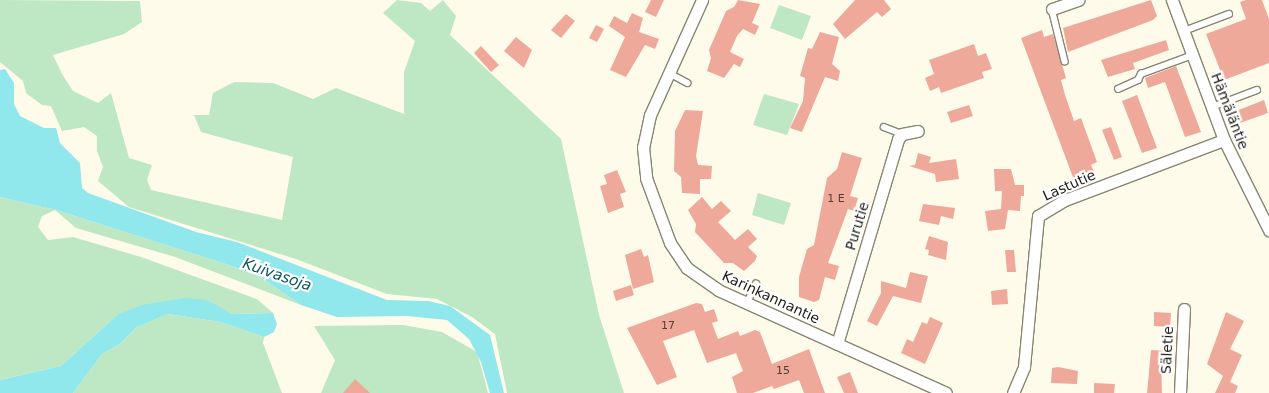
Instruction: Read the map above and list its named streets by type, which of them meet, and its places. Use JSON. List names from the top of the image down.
{
  "streets": {
    "street": [
      "Hämäläntie",
      "Lastutie",
      "Purutie",
      "Karinkannantie",
      "Säletie"
    ]
  },
  "crossings": [
    ["Hämäläntie", "Lastutie"],
    ["Purutie", "Karinkannantie"]
  ],
  "water": ["Kuivasoja"],
  "house_numbers": ["1 E", "17", "15"]
}
